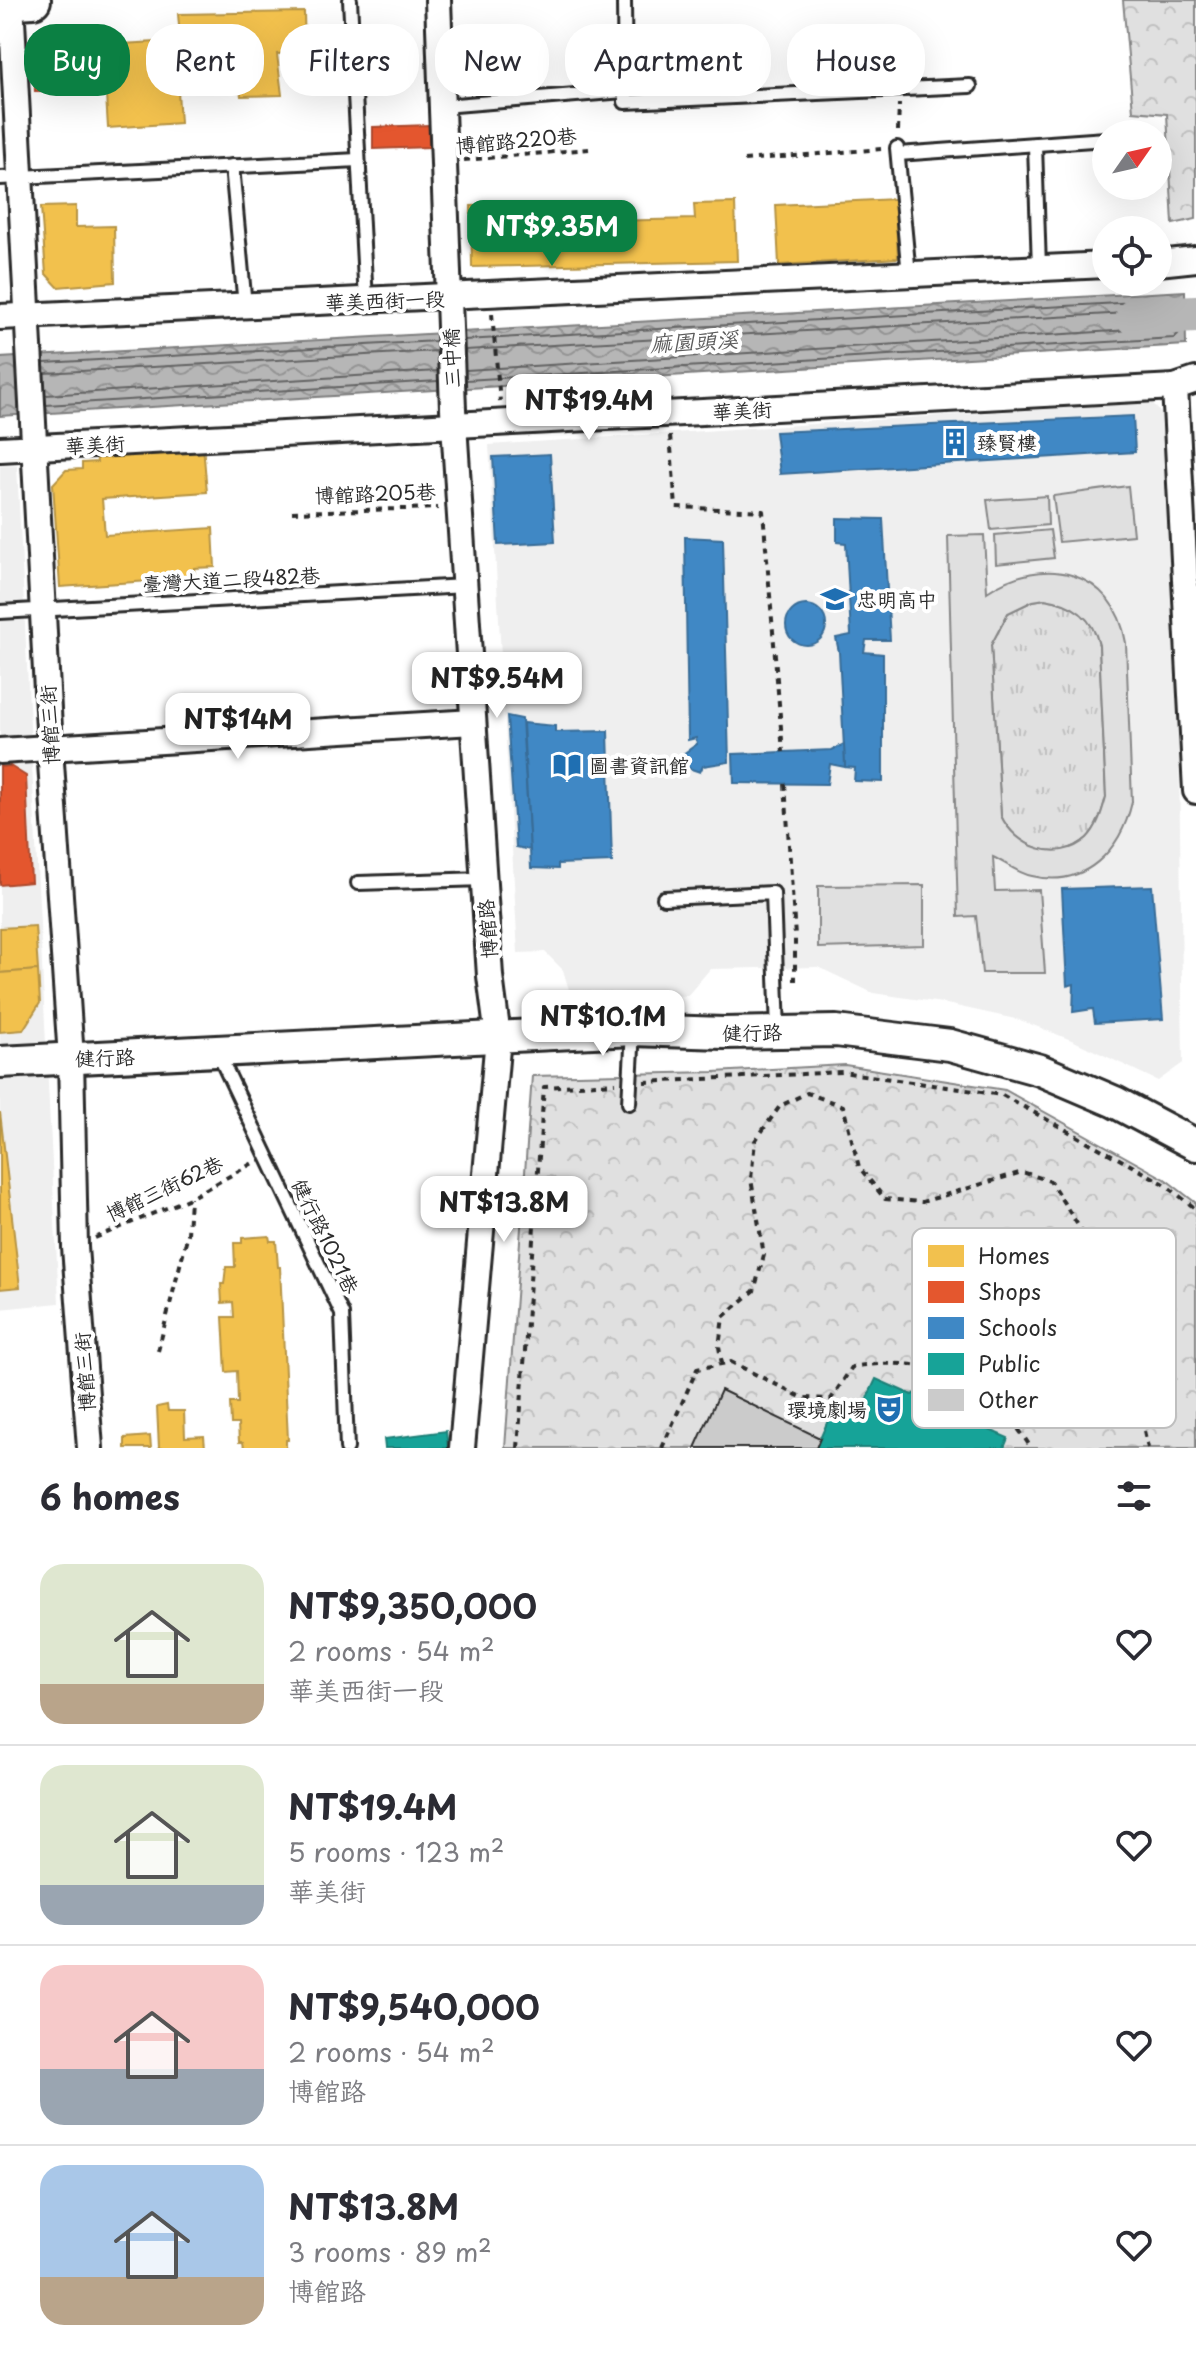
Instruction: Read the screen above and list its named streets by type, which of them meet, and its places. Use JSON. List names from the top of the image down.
{
  "streets": {
    "street": [
      "華美西街一段",
      "三中橋",
      "華美街",
      "博館三街",
      "博館路",
      "健行路"
    ],
    "lane": ["臺灣大道二段482巷", "健行路1021巷"],
    "path": ["博館路220巷", "博館路205巷", "博館三街62巷"]
  },
  "crossings": [
    ["華美西街一段", "三中橋"],
    ["華美西街一段", "博館三街"],
    ["三中橋", "華美街"],
    ["三中橋", "博館路"],
    ["華美街", "博館三街"],
    ["華美街", "博館路"],
    ["博館路205巷", "博館路"],
    ["臺灣大道二段482巷", "博館三街"],
    ["臺灣大道二段482巷", "博館路"],
    ["博館三街", "健行路"],
    ["博館三街", "博館三街62巷"],
    ["博館路", "健行路"],
    ["健行路", "健行路1021巷"],
    ["博館三街62巷", "健行路1021巷"]
  ],
  "water": ["麻園頭溪"],
  "places": {
    "building": ["臻賢樓"],
    "school or university": ["忠明高中"],
    "library": ["圖書資訊館"],
    "theatre": ["環境劇場"]
  },
  "legend": [
    "Homes",
    "Shops",
    "Schools",
    "Public",
    "Other"
  ],
  "north": "top right",
  "page": {
    "chip": [
      "Buy",
      "Rent",
      "Filters",
      "New",
      "Apartment",
      "House"
    ],
    "price": [
      "NT$9.35M",
      "NT$19.4M",
      "NT$9.54M",
      "NT$14M",
      "NT$10.1M",
      "NT$13.8M"
    ],
    "heading": "6 homes",
    "list": [
      {
        "name": "NT$9,350,000",
        "note": "2 rooms · 54 m² · 華美西街一段"
      },
      {
        "name": "NT$19.4M",
        "note": "5 rooms · 123 m² · 華美街"
      },
      {
        "name": "NT$9,540,000",
        "note": "2 rooms · 54 m² · 博館路"
      },
      {
        "name": "NT$13.8M",
        "note": "3 rooms · 89 m² · 博館路"
      }
    ]
  }
}
